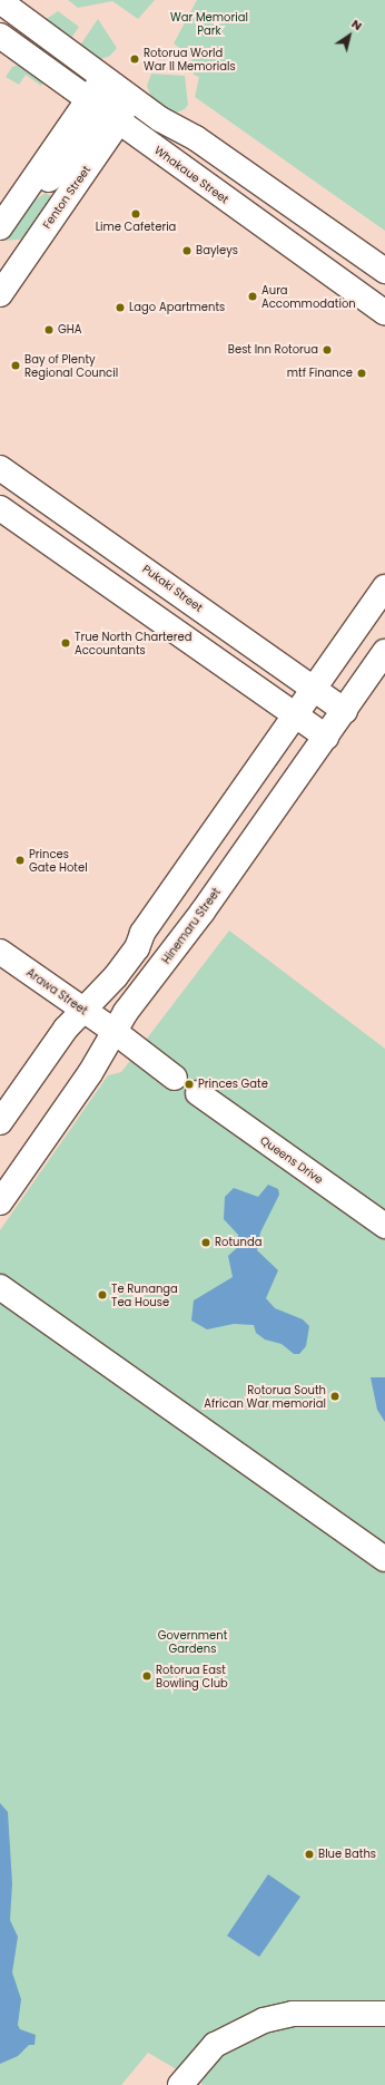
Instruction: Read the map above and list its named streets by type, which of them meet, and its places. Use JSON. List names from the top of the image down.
{
  "streets": {
    "street": [
      "Whakaue Street",
      "Fenton Street",
      "Pukaki Street",
      "Hinemaru Street",
      "Arawa Street",
      "Queens Drive"
    ]
  },
  "crossings": [
    ["Whakaue Street", "Fenton Street"],
    ["Pukaki Street", "Hinemaru Street"],
    ["Hinemaru Street", "Arawa Street"]
  ],
  "parks": ["War Memorial Park", "Government Gardens"],
  "places": [
    "Rotorua World War II Memorials",
    "Lime Cafeteria",
    "Bayleys",
    "Aura Accommodation",
    "Lago Apartments",
    "GHA",
    "Best Inn Rotorua",
    "Bay of Plenty Regional Council",
    "mtf Finance",
    "True North Chartered Accountants",
    "Princes Gate Hotel",
    "Princes Gate",
    "Rotunda",
    "Te Runanga Tea House",
    "Rotorua South African War memorial",
    "Rotorua East Bowling Club",
    "Blue Baths"
  ],
  "north": "top right"
}
